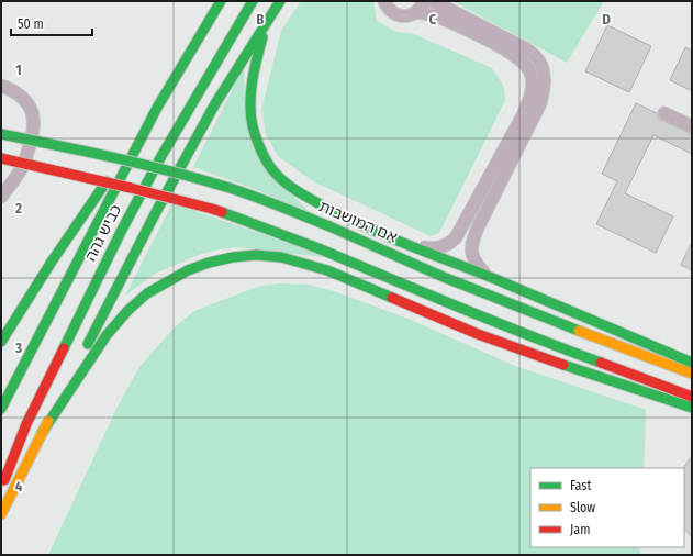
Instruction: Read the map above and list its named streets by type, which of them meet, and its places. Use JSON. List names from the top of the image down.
{
  "streets": {
    "main road": ["אם המושבות", "כביש גהה"]
  },
  "legend": ["Fast", "Slow", "Jam"],
  "scale_bar": "50 m",
  "grid": {
    "columns": ["B", "C", "D"],
    "rows": [
      "1",
      "2",
      "3",
      "4"
    ]
  }
}
